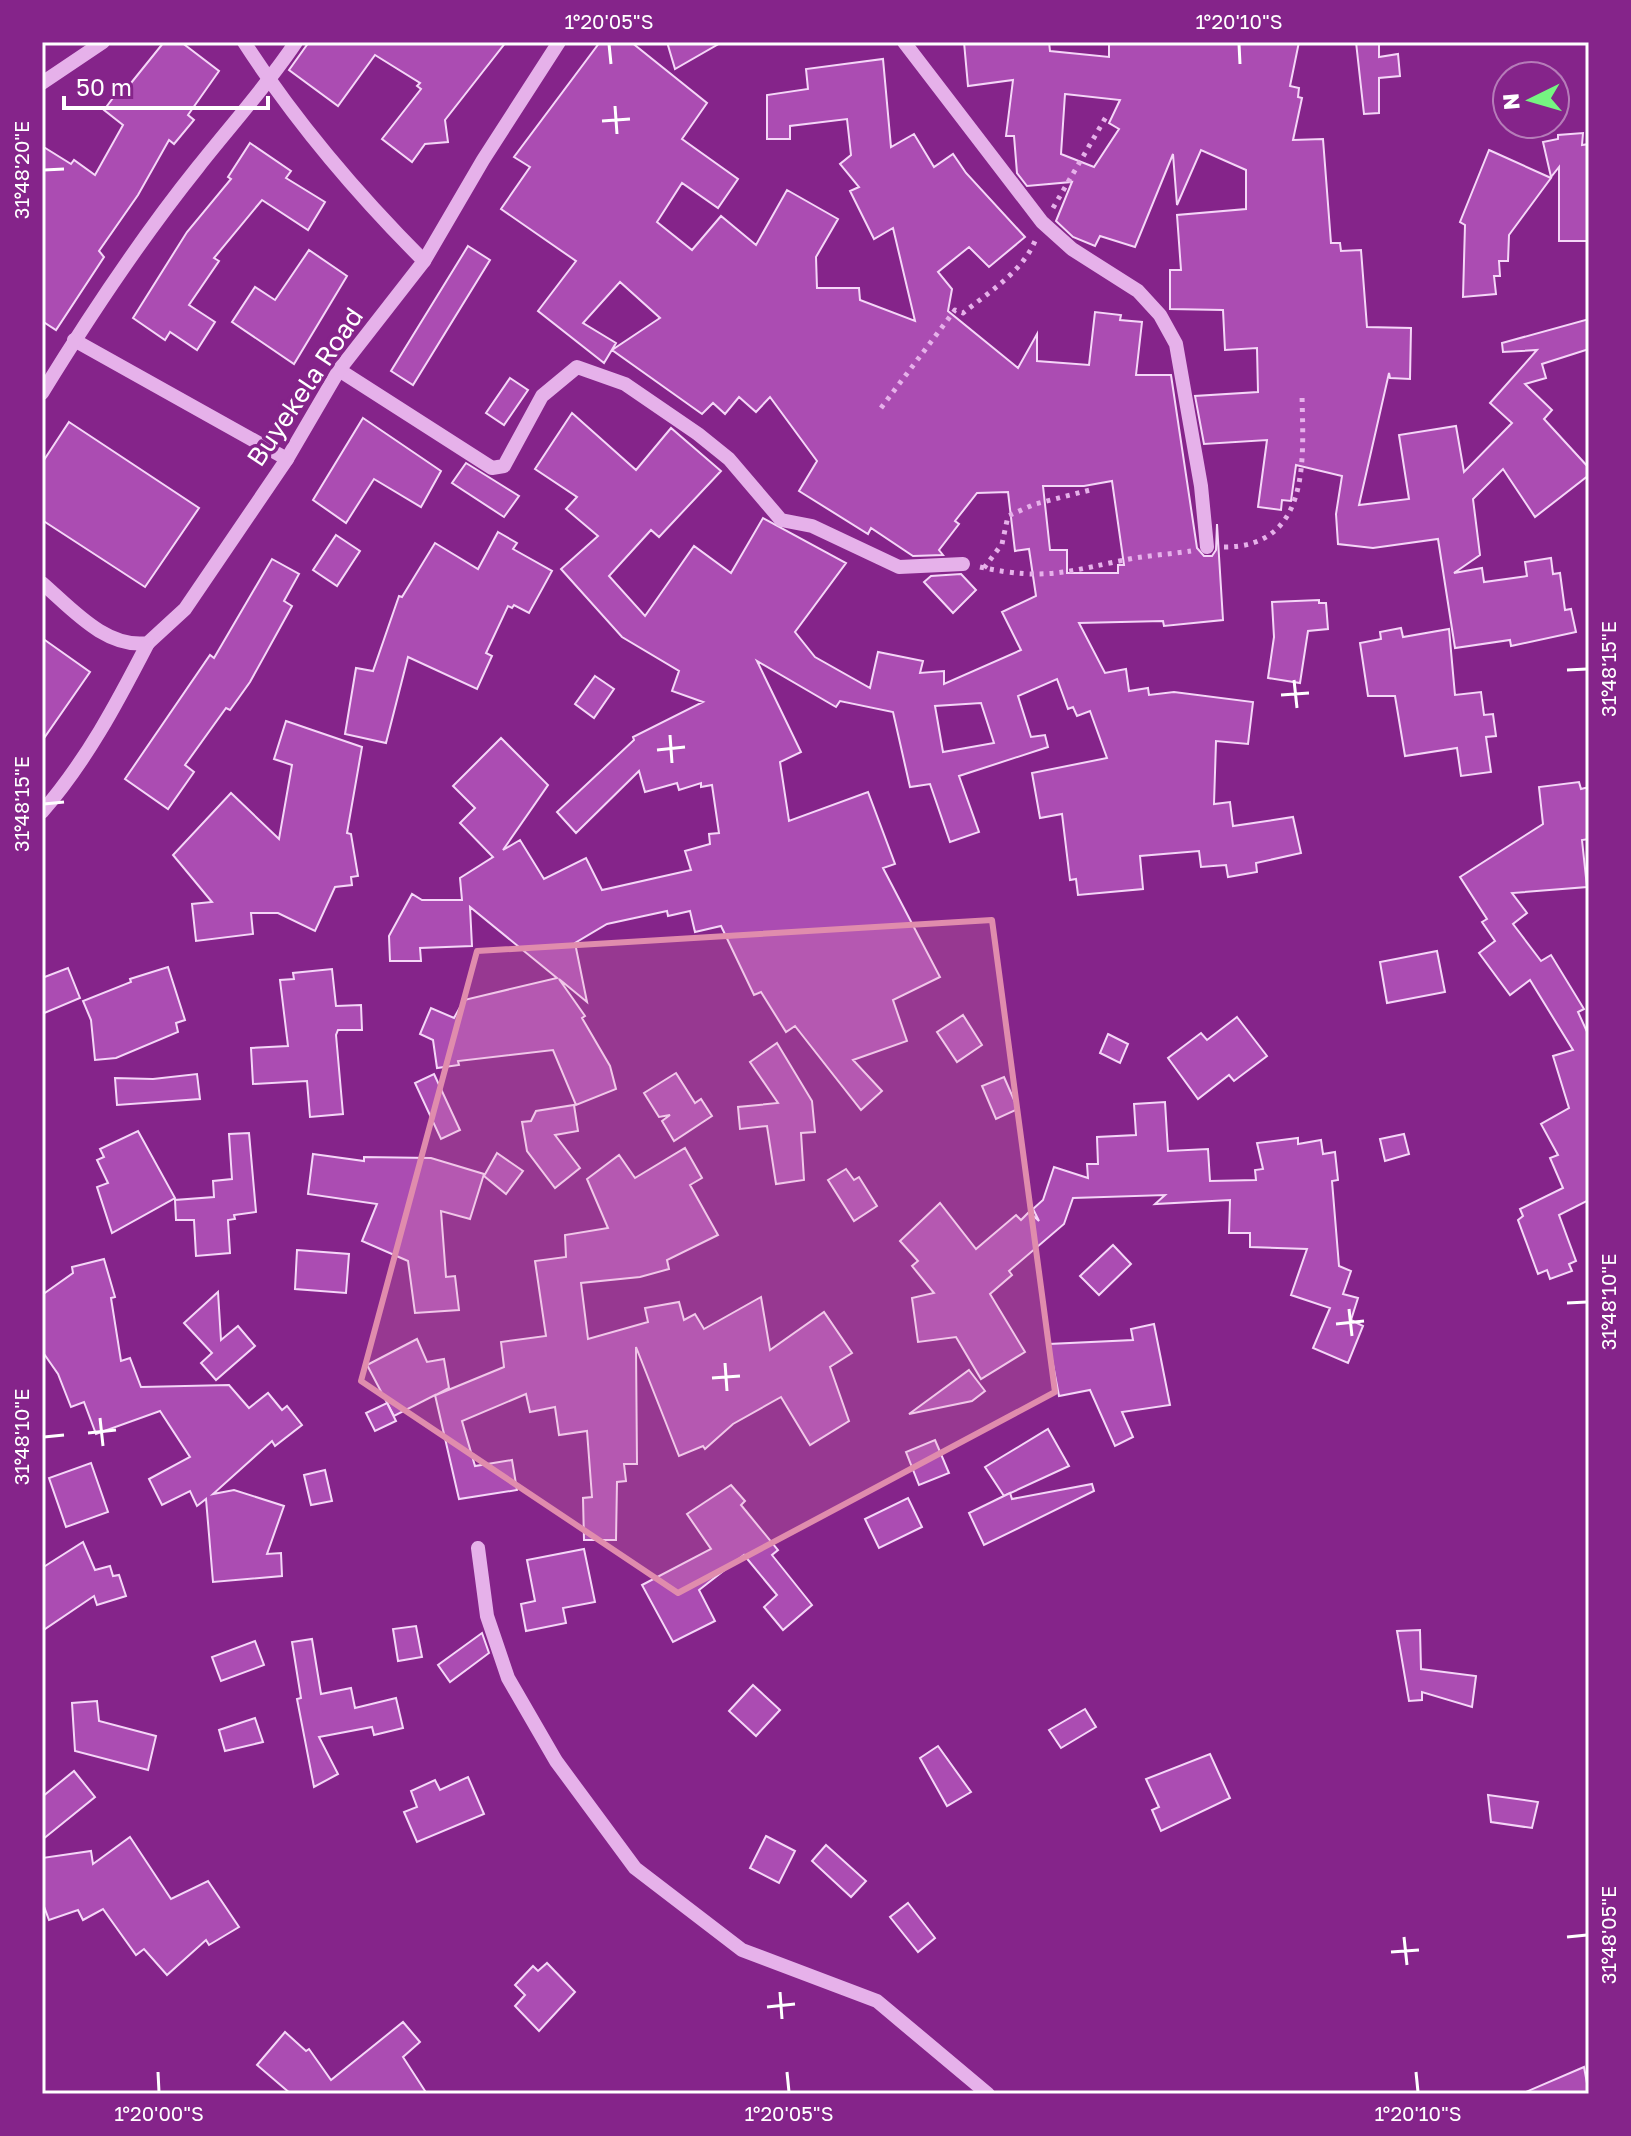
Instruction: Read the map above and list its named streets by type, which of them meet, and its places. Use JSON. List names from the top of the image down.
{
  "streets": {
    "street": ["Buyekela Road"]
  },
  "scale_bar": "50 m",
  "north": "left",
  "coordinates": [
    "1°20'05\"S",
    "1°20'10\"S",
    "31°48'20\"E",
    "31°48'15\"E",
    "31°48'10\"E",
    "31°48'05\"E",
    "1°20'00\"S"
  ]
}
